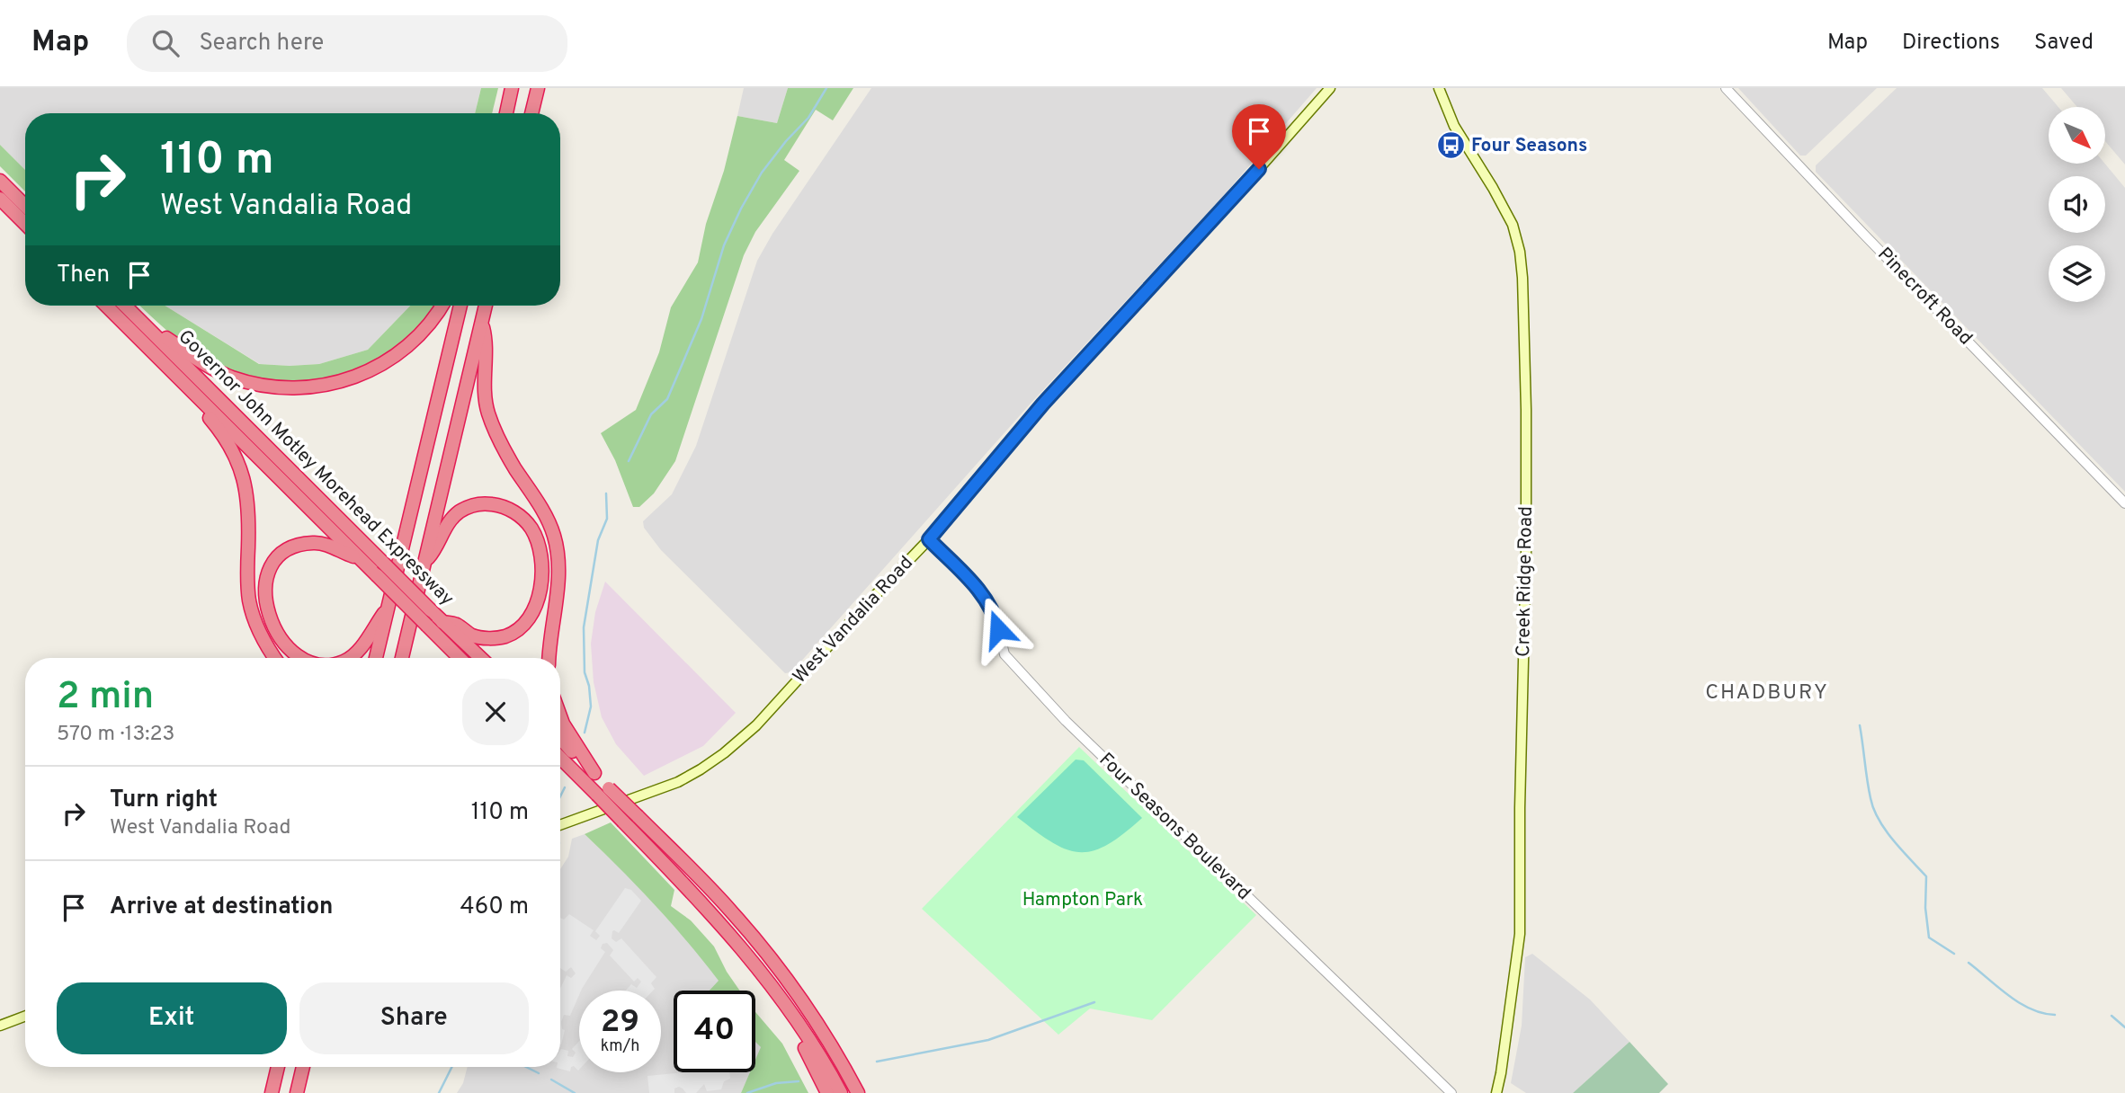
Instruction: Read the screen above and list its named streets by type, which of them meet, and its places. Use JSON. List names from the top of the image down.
{
  "streets": {
    "highway": ["Governor John Motley Morehead Expressway"],
    "main road": ["Creek Ridge Road", "West Vandalia Road"],
    "street": ["Pinecroft Road", "Four Seasons Boulevard"]
  },
  "crossings": [
    ["West Vandalia Road", "Four Seasons Boulevard"]
  ],
  "districts": ["CHADBURY"],
  "parks": ["Hampton Park"],
  "places": {
    "bus stop": ["Four Seasons"]
  },
  "north": "bottom right",
  "page": {
    "header": "Map",
    "search": "Search here",
    "nav": ["Map", "Directions", "Saved"],
    "turn": ["110 m", "West Vandalia Road"],
    "then": "Then",
    "heading": ["2 min", "570 m · 13:23"],
    "list": [
      {
        "name": "Turn right",
        "note": "West Vandalia Road",
        "value": "110 m"
      },
      {
        "name": "Arrive at destination",
        "value": "460 m"
      }
    ],
    "buttons": ["Exit", "Share"],
    "speed": "29 km/h",
    "limit": "40"
  }
}
